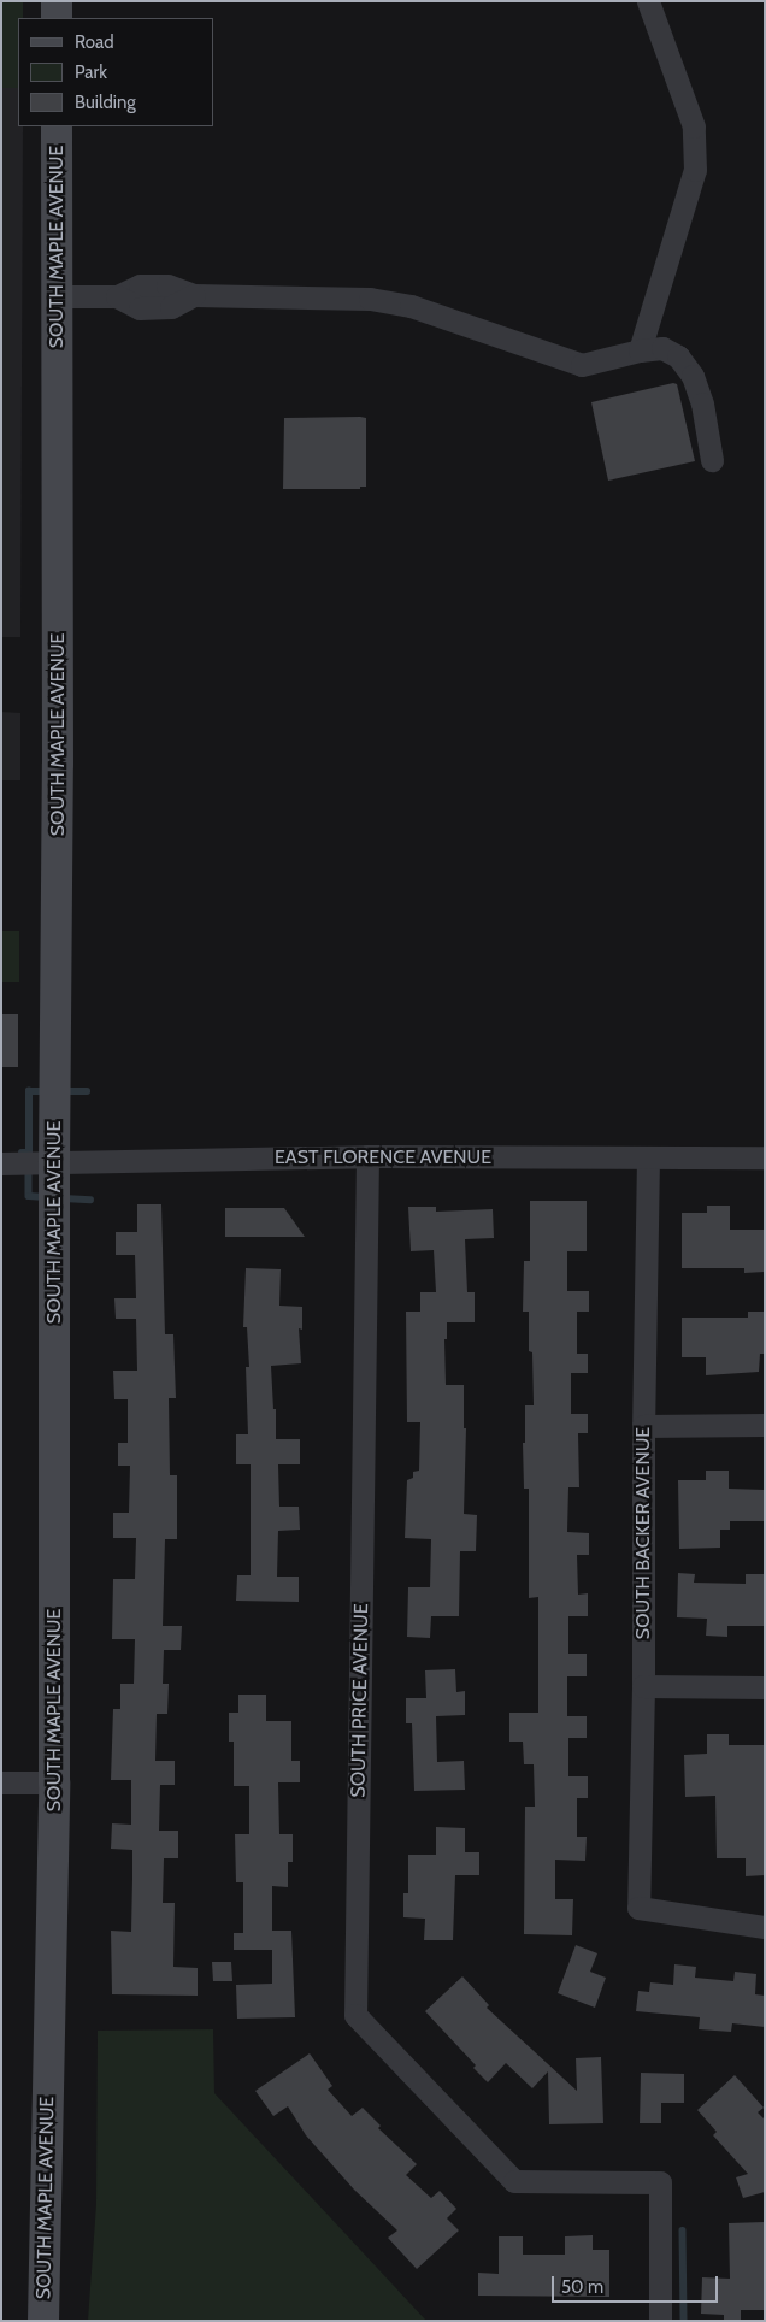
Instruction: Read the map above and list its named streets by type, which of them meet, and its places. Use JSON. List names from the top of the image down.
{
  "streets": {
    "main road": ["SOUTH MAPLE AVENUE"],
    "street": ["EAST FLORENCE AVENUE", "SOUTH BACKER AVENUE", "SOUTH PRICE AVENUE"]
  },
  "crossings": [
    ["SOUTH MAPLE AVENUE", "EAST FLORENCE AVENUE"],
    ["EAST FLORENCE AVENUE", "SOUTH BACKER AVENUE"],
    ["EAST FLORENCE AVENUE", "SOUTH PRICE AVENUE"]
  ],
  "legend": ["Road", "Park", "Building"],
  "scale_bar": "50 m"
}
